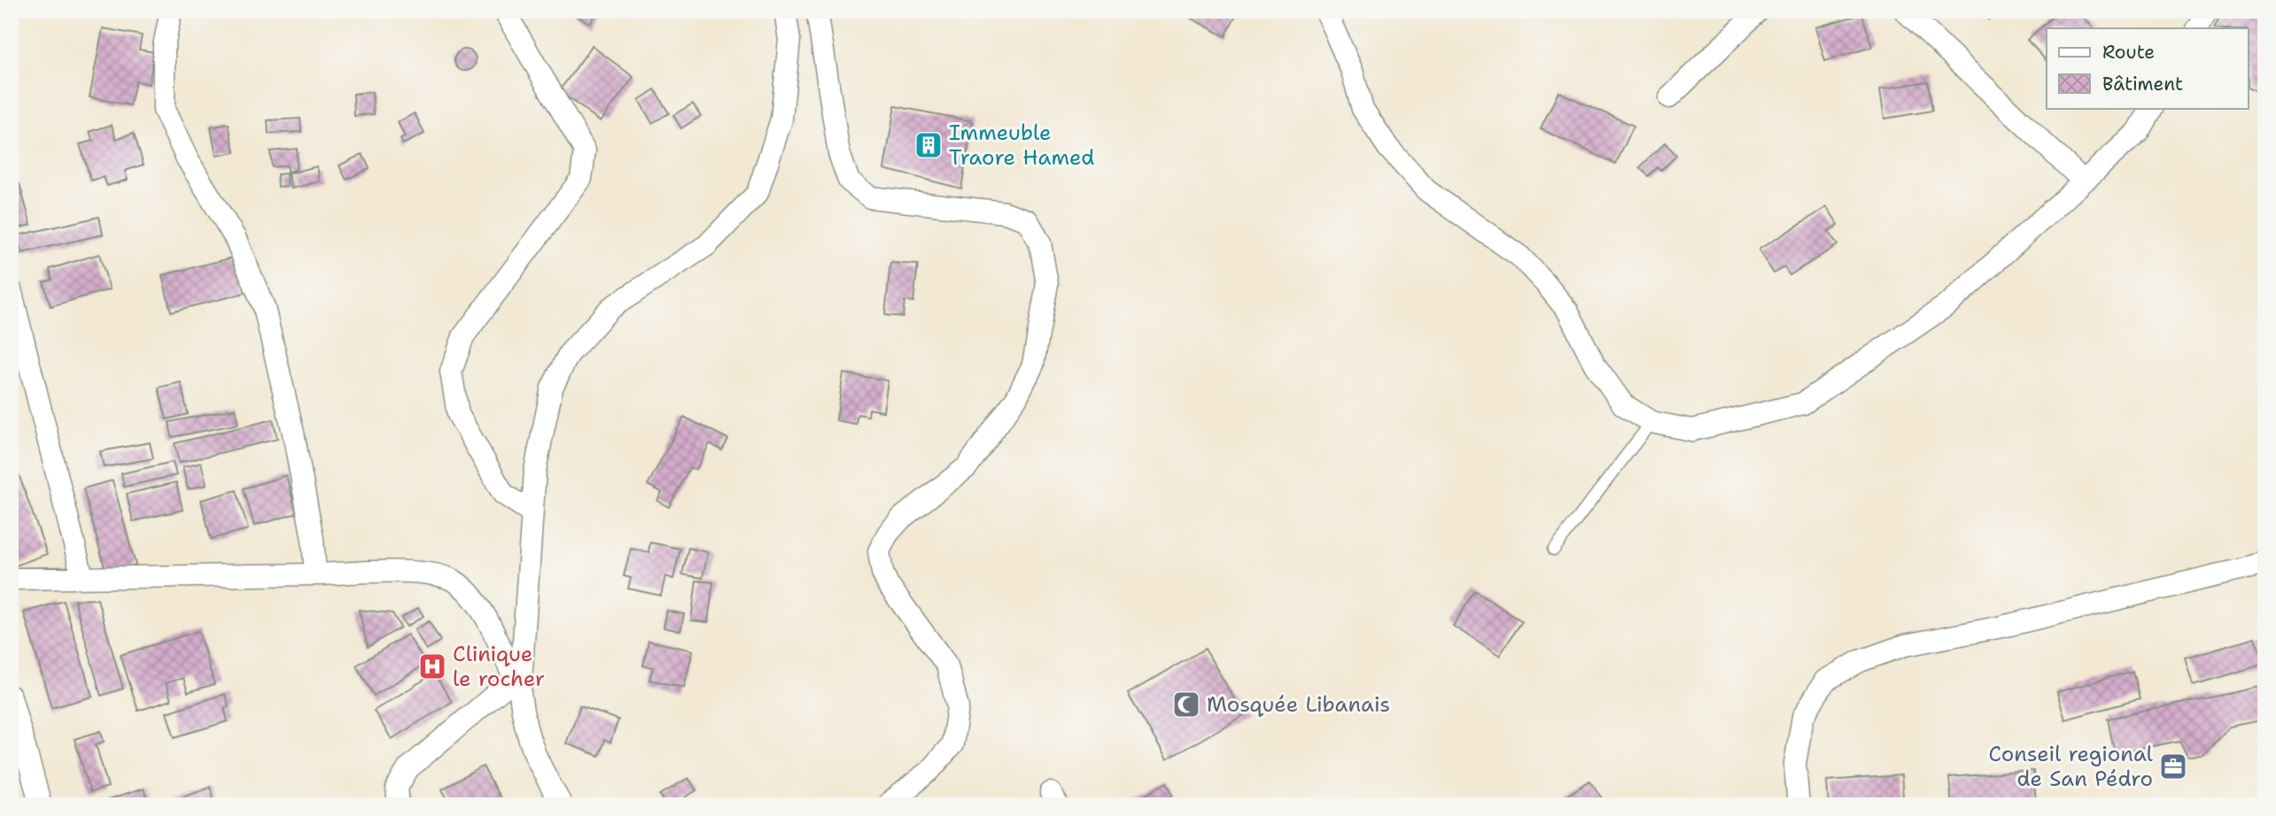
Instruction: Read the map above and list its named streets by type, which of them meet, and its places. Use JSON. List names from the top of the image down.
{
  "places": {
    "building": ["Immeuble Traore Hamed"],
    "hospital": ["Clinique le rocher"],
    "mosque": ["Mosquée Libanais"],
    "office": ["Conseil regional de San Pédro"]
  },
  "legend": ["Route", "Bâtiment"]
}
